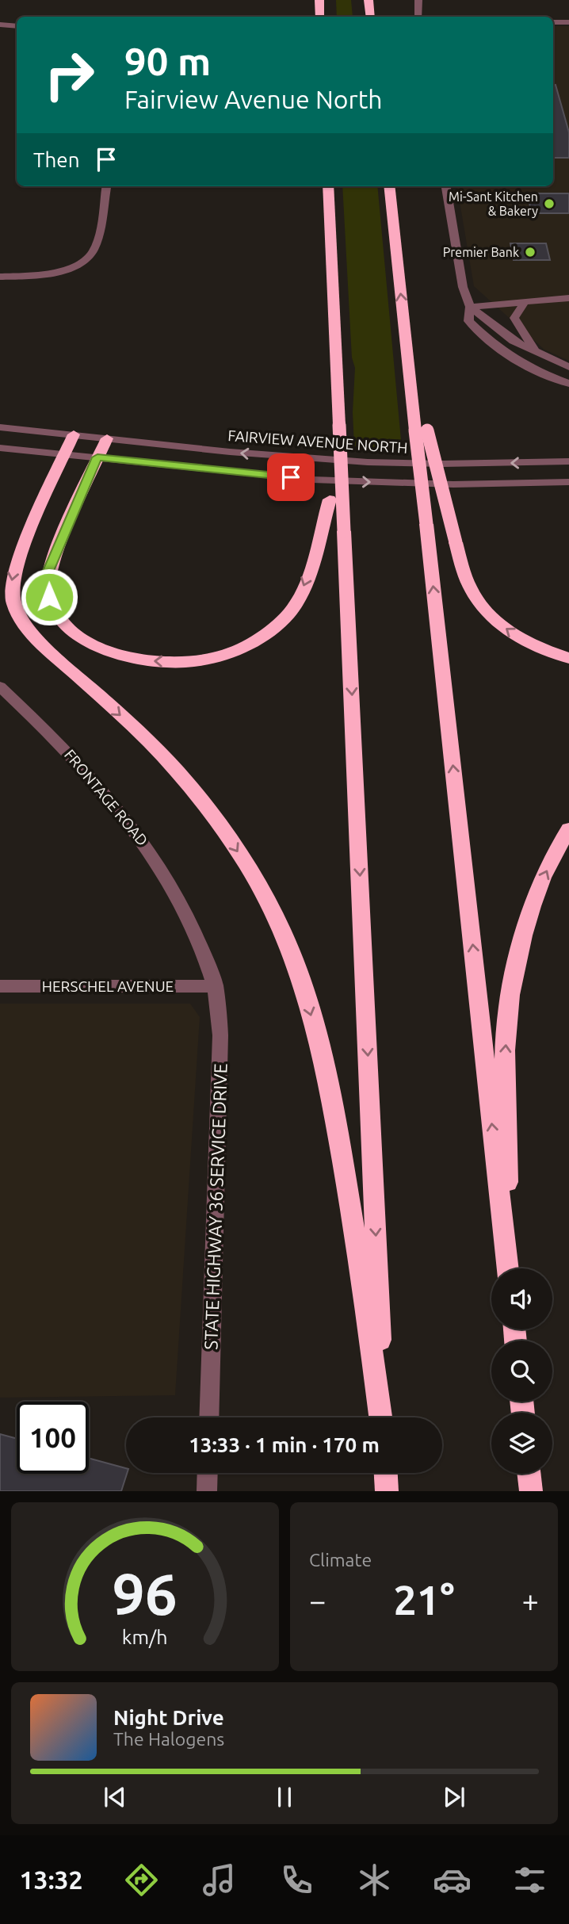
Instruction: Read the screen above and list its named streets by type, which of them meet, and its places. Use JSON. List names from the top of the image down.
{
  "streets": {
    "street": [
      "FAIRVIEW AVENUE NORTH",
      "FRONTAGE ROAD",
      "HERSCHEL AVENUE",
      "STATE HIGHWAY 36 SERVICE DRIVE"
    ]
  },
  "crossings": [
    ["FRONTAGE ROAD", "HERSCHEL AVENUE"],
    ["FRONTAGE ROAD", "STATE HIGHWAY 36 SERVICE DRIVE"],
    ["HERSCHEL AVENUE", "STATE HIGHWAY 36 SERVICE DRIVE"]
  ],
  "places": ["Mi-Sant Kitchen & Bakery", "Premier Bank"],
  "page": {
    "turn": ["90 m", "Fairview Avenue North"],
    "then": "Then",
    "limit": "100",
    "trip": "13:33 · 1 min · 170 m",
    "tile": "Climate",
    "heat": ["−", "21°", "+"],
    "song": ["Night Drive", "The Halogens"],
    "tabs": "13:32",
    "gauge": ["96", "km/h"]
  }
}
